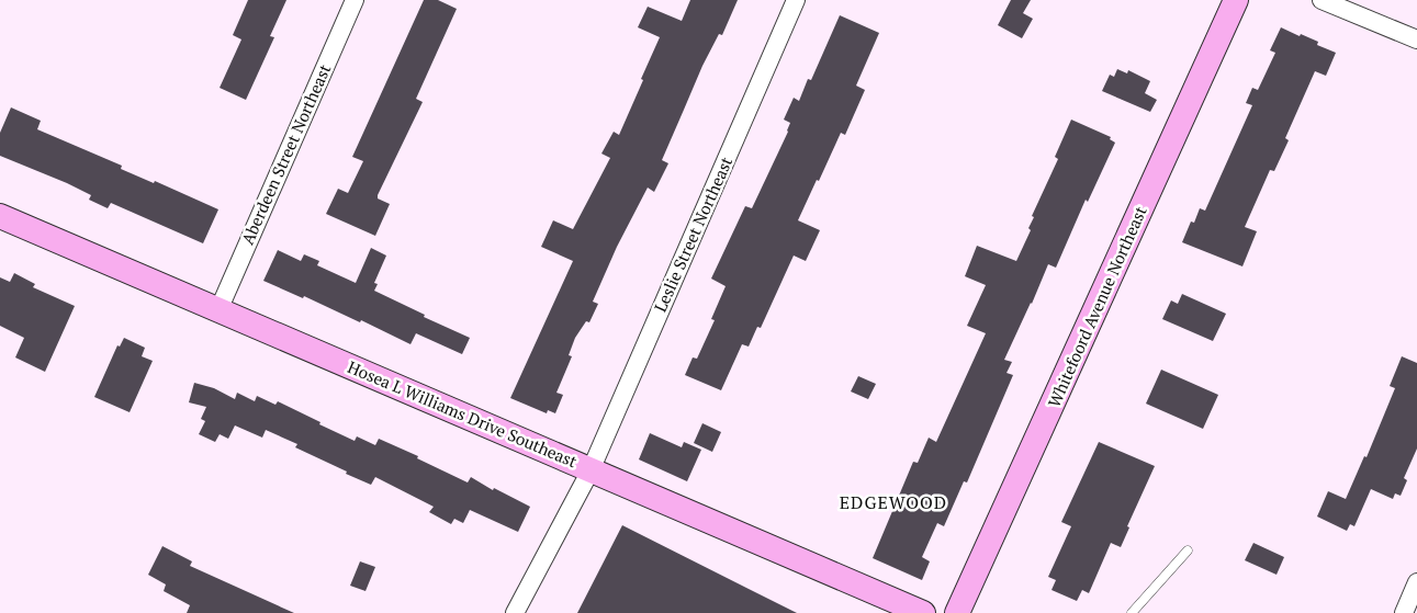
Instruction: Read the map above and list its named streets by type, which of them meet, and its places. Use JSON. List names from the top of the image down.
{
  "streets": {
    "street": [
      "Aberdeen Street Northeast",
      "Leslie Street Northeast",
      "Whitefoord Avenue Northeast",
      "Hosea L Williams Drive Southeast"
    ]
  },
  "crossings": [
    ["Aberdeen Street Northeast", "Hosea L Williams Drive Southeast"],
    ["Leslie Street Northeast", "Hosea L Williams Drive Southeast"]
  ],
  "districts": ["EDGEWOOD"]
}
